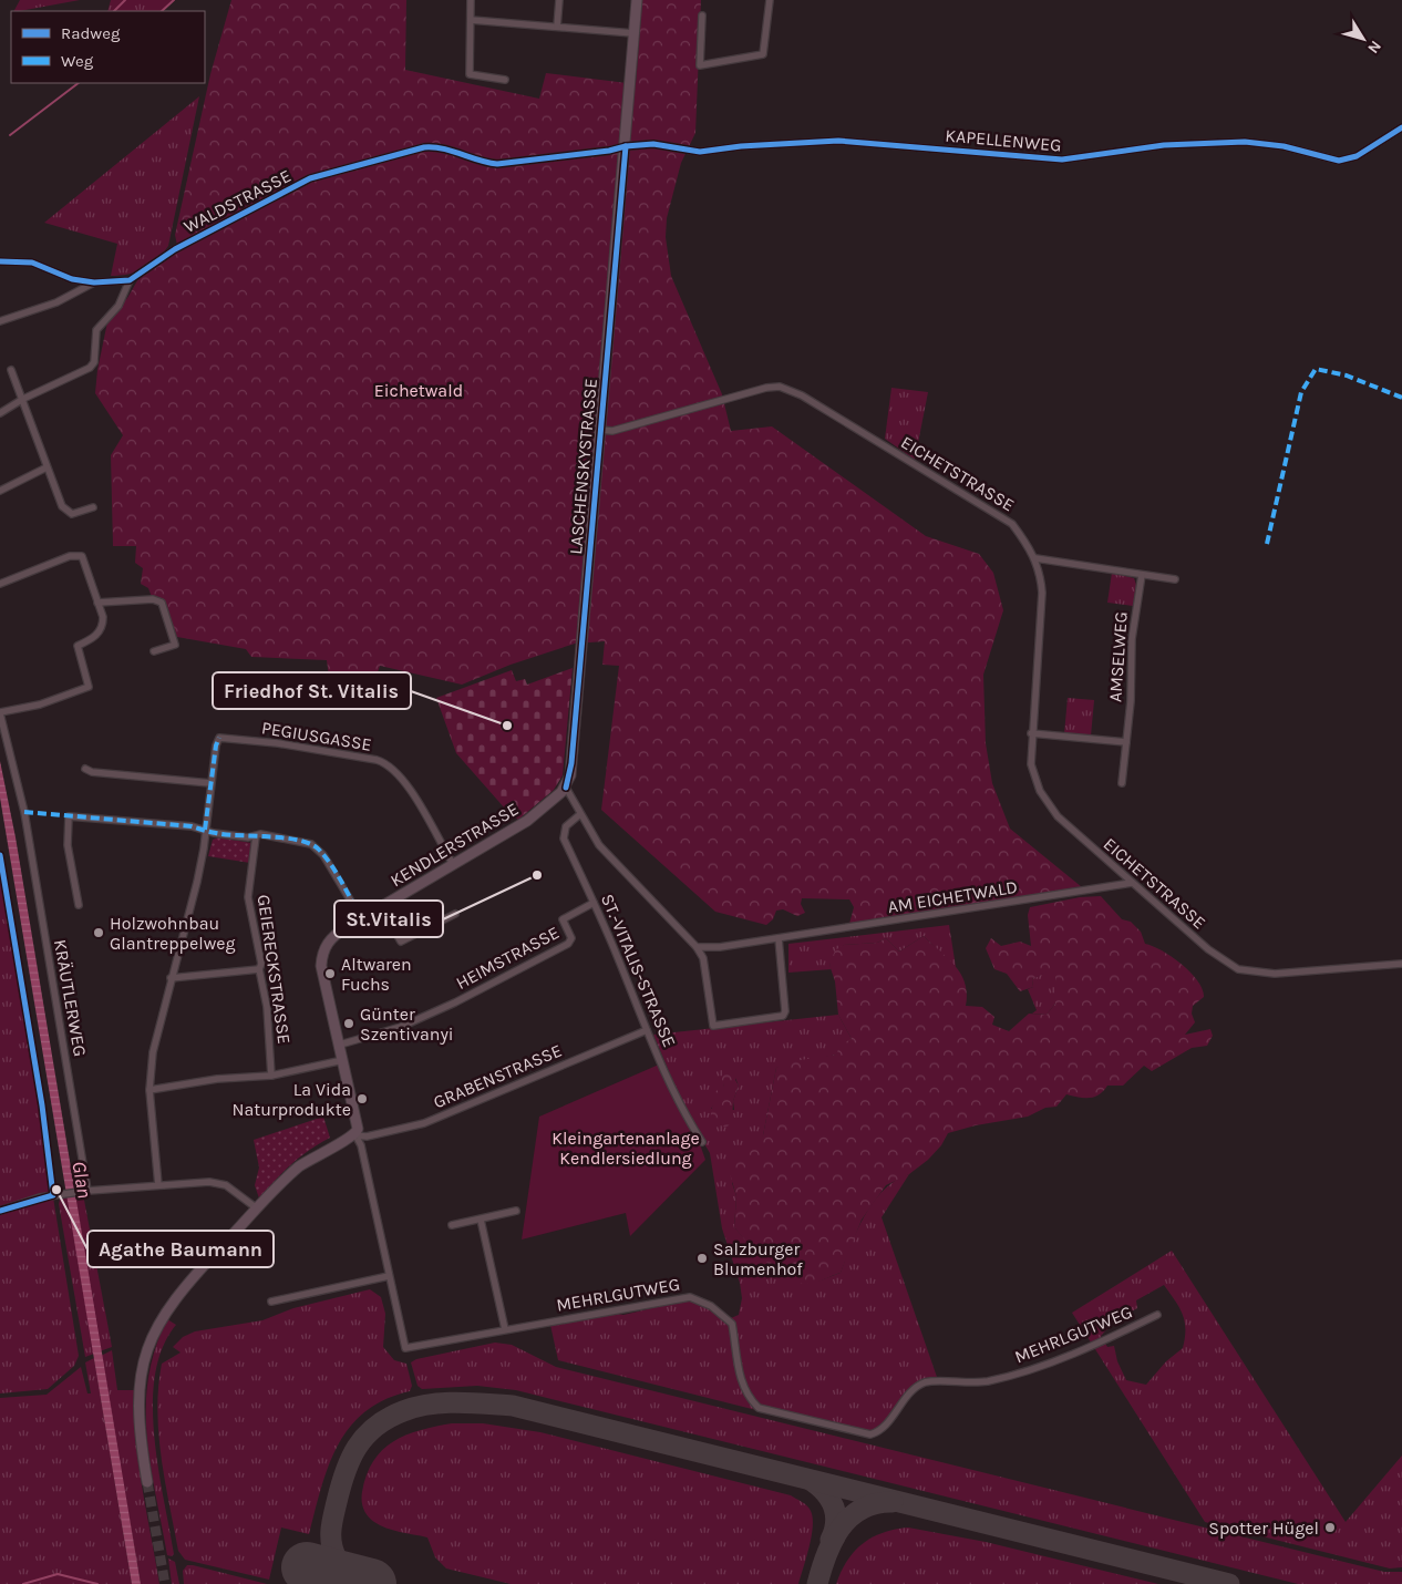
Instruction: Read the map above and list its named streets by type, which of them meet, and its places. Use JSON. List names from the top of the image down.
{
  "streets": {
    "street": [
      "KAPELLENWEG",
      "WALDSTRASSE",
      "LASCHENSKYSTRASSE",
      "EICHETSTRASSE",
      "AMSELWEG",
      "PEGIUSGASSE",
      "KENDLERSTRASSE",
      "AM EICHETWALD",
      "HEIMSTRASSE",
      "GEIERECKSTRASSE",
      "ST.-VITALIS-STRASSE",
      "KRÄUTLERWEG",
      "GRABENSTRASSE",
      "MEHRLGUTWEG"
    ]
  },
  "crossings": [
    ["KAPELLENWEG", "WALDSTRASSE"],
    ["KAPELLENWEG", "LASCHENSKYSTRASSE"],
    ["WALDSTRASSE", "LASCHENSKYSTRASSE"],
    ["LASCHENSKYSTRASSE", "EICHETSTRASSE"],
    ["LASCHENSKYSTRASSE", "KENDLERSTRASSE"],
    ["EICHETSTRASSE", "AM EICHETWALD"],
    ["PEGIUSGASSE", "KENDLERSTRASSE"],
    ["KENDLERSTRASSE", "HEIMSTRASSE"],
    ["KENDLERSTRASSE", "GRABENSTRASSE"],
    ["KENDLERSTRASSE", "MEHRLGUTWEG"],
    ["HEIMSTRASSE", "ST.-VITALIS-STRASSE"],
    ["ST.-VITALIS-STRASSE", "GRABENSTRASSE"]
  ],
  "water": ["Glan"],
  "parks": ["Eichetwald", "Kleingartenanlage Kendlersiedlung"],
  "places": [
    "Friedhof St. Vitalis",
    "St.Vitalis",
    "Holzwohnbau Glantreppelweg",
    "Altwaren Fuchs",
    "Günter Szentivanyi",
    "La Vida Naturprodukte",
    "Agathe Baumann",
    "Salzburger Blumenhof",
    "Spotter Hügel"
  ],
  "legend": ["Radweg", "Weg"],
  "north": "bottom right"
}
